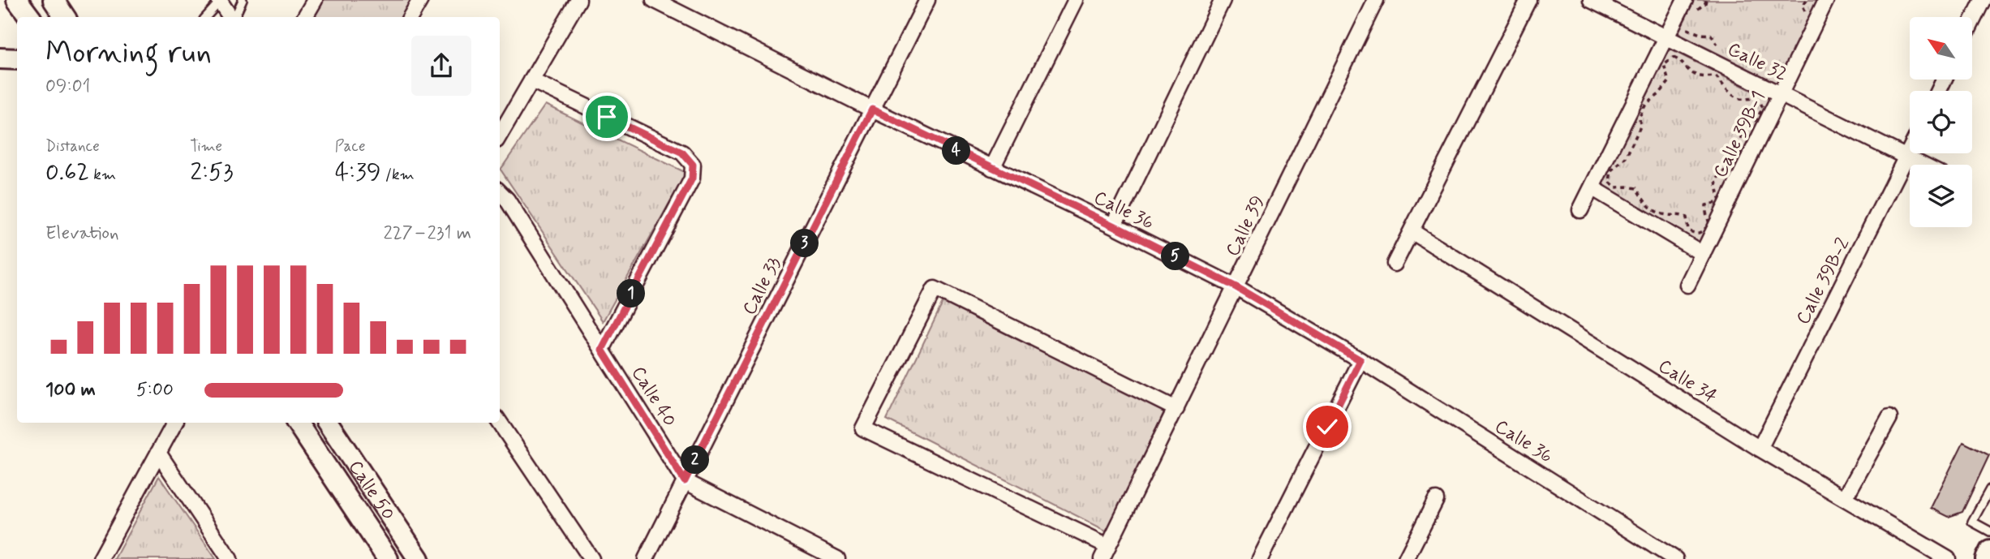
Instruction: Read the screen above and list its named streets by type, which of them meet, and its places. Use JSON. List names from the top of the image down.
{
  "streets": {
    "main road": ["Calle 50"],
    "street": [
      "Calle 32",
      "Calle 39B-1",
      "Calle 36",
      "Calle 39",
      "Calle 39B-2",
      "Calle 33",
      "Calle 34",
      "Calle 40"
    ]
  },
  "crossings": [
    ["Calle 32", "Calle 39B-1"],
    ["Calle 32", "Calle 39B-2"],
    ["Calle 36", "Calle 39"],
    ["Calle 36", "Calle 33"],
    ["Calle 39B-2", "Calle 34"],
    ["Calle 33", "Calle 40"]
  ],
  "north": "top left",
  "page": {
    "heading": ["Morning run", "09:01"],
    "stats": [
      ["Distance", "0.62 km"],
      ["Time", "2:53"],
      ["Pace", "4:39 /km"]
    ],
    "pins": [
      "4",
      "3",
      "5",
      "1",
      "2"
    ],
    "chart": ["Elevation", "227–231 m"],
    "list": [
      {
        "name": "100 m",
        "note": "5:00"
      }
    ]
  }
}
